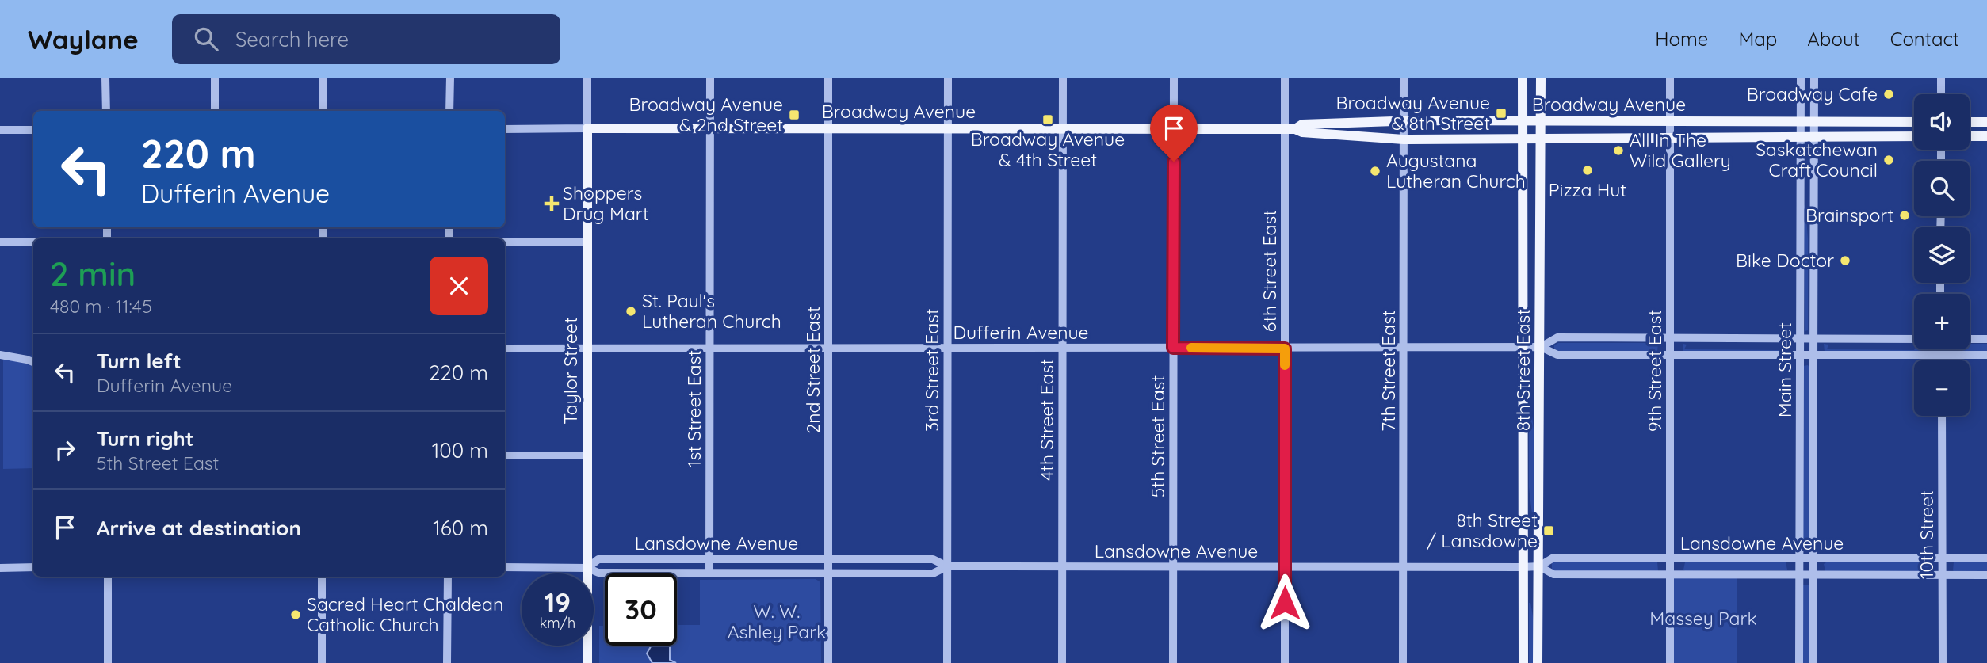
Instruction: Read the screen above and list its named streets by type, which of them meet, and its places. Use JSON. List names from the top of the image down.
{
  "streets": {
    "main road": ["Broadway Avenue", "8th Street East", "Taylor Street"],
    "street": [
      "6th Street East",
      "Dufferin Avenue",
      "2nd Street East",
      "3rd Street East",
      "Main Street",
      "7th Street East",
      "9th Street East",
      "1st Street East",
      "4th Street East",
      "5th Street East",
      "10th Street",
      "Lansdowne Avenue"
    ]
  },
  "crossings": [
    ["Broadway Avenue", "6th Street East"],
    ["Broadway Avenue", "2nd Street East"],
    ["Broadway Avenue", "3rd Street East"],
    ["Broadway Avenue", "8th Street East"],
    ["Broadway Avenue", "Main Street"],
    ["Broadway Avenue", "Taylor Street"],
    ["Broadway Avenue", "7th Street East"],
    ["Broadway Avenue", "9th Street East"],
    ["Broadway Avenue", "1st Street East"],
    ["Broadway Avenue", "4th Street East"],
    ["Broadway Avenue", "5th Street East"],
    ["6th Street East", "Dufferin Avenue"],
    ["6th Street East", "Lansdowne Avenue"],
    ["Dufferin Avenue", "2nd Street East"],
    ["Dufferin Avenue", "3rd Street East"],
    ["Dufferin Avenue", "8th Street East"],
    ["Dufferin Avenue", "Main Street"],
    ["Dufferin Avenue", "Taylor Street"],
    ["Dufferin Avenue", "7th Street East"],
    ["Dufferin Avenue", "9th Street East"],
    ["Dufferin Avenue", "1st Street East"],
    ["Dufferin Avenue", "4th Street East"],
    ["Dufferin Avenue", "5th Street East"],
    ["2nd Street East", "Lansdowne Avenue"],
    ["3rd Street East", "Lansdowne Avenue"],
    ["8th Street East", "Lansdowne Avenue"],
    ["Main Street", "Lansdowne Avenue"],
    ["Taylor Street", "Lansdowne Avenue"],
    ["7th Street East", "Lansdowne Avenue"],
    ["9th Street East", "Lansdowne Avenue"],
    ["1st Street East", "Lansdowne Avenue"],
    ["4th Street East", "Lansdowne Avenue"],
    ["5th Street East", "Lansdowne Avenue"],
    ["10th Street", "Lansdowne Avenue"]
  ],
  "parks": ["W. W. Ashley Park", "Massey Park"],
  "places": {
    "other": [
      "Broadway Cafe",
      "All In The Wild Gallery",
      "Saskatchewan Craft Council",
      "Pizza Hut",
      "Augustana Lutheran Church",
      "Brainsport",
      "Bike Doctor",
      "St. Paul's Lutheran Church",
      "Sacred Heart Chaldean Catholic Church"
    ],
    "transit": [
      "Broadway Avenue & 8th Street",
      "Broadway Avenue & 2nd Street",
      "Broadway Avenue & 4th Street",
      "8th Street / Lansdowne"
    ],
    "health": ["Shoppers Drug Mart"]
  },
  "page": {
    "header": "Waylane",
    "search": "Search here",
    "nav": [
      "Home",
      "Map",
      "About",
      "Contact"
    ],
    "map_buttons": ["+", "−"],
    "turn": ["220 m", "Dufferin Avenue"],
    "heading": ["2 min", "480 m · 11:45"],
    "list": [
      {
        "name": "Turn left",
        "note": "Dufferin Avenue",
        "value": "220 m"
      },
      {
        "name": "Turn right",
        "note": "5th Street East",
        "value": "100 m"
      },
      {
        "name": "Arrive at destination",
        "value": "160 m"
      }
    ],
    "speed": "19 km/h",
    "limit": "30"
  }
}
